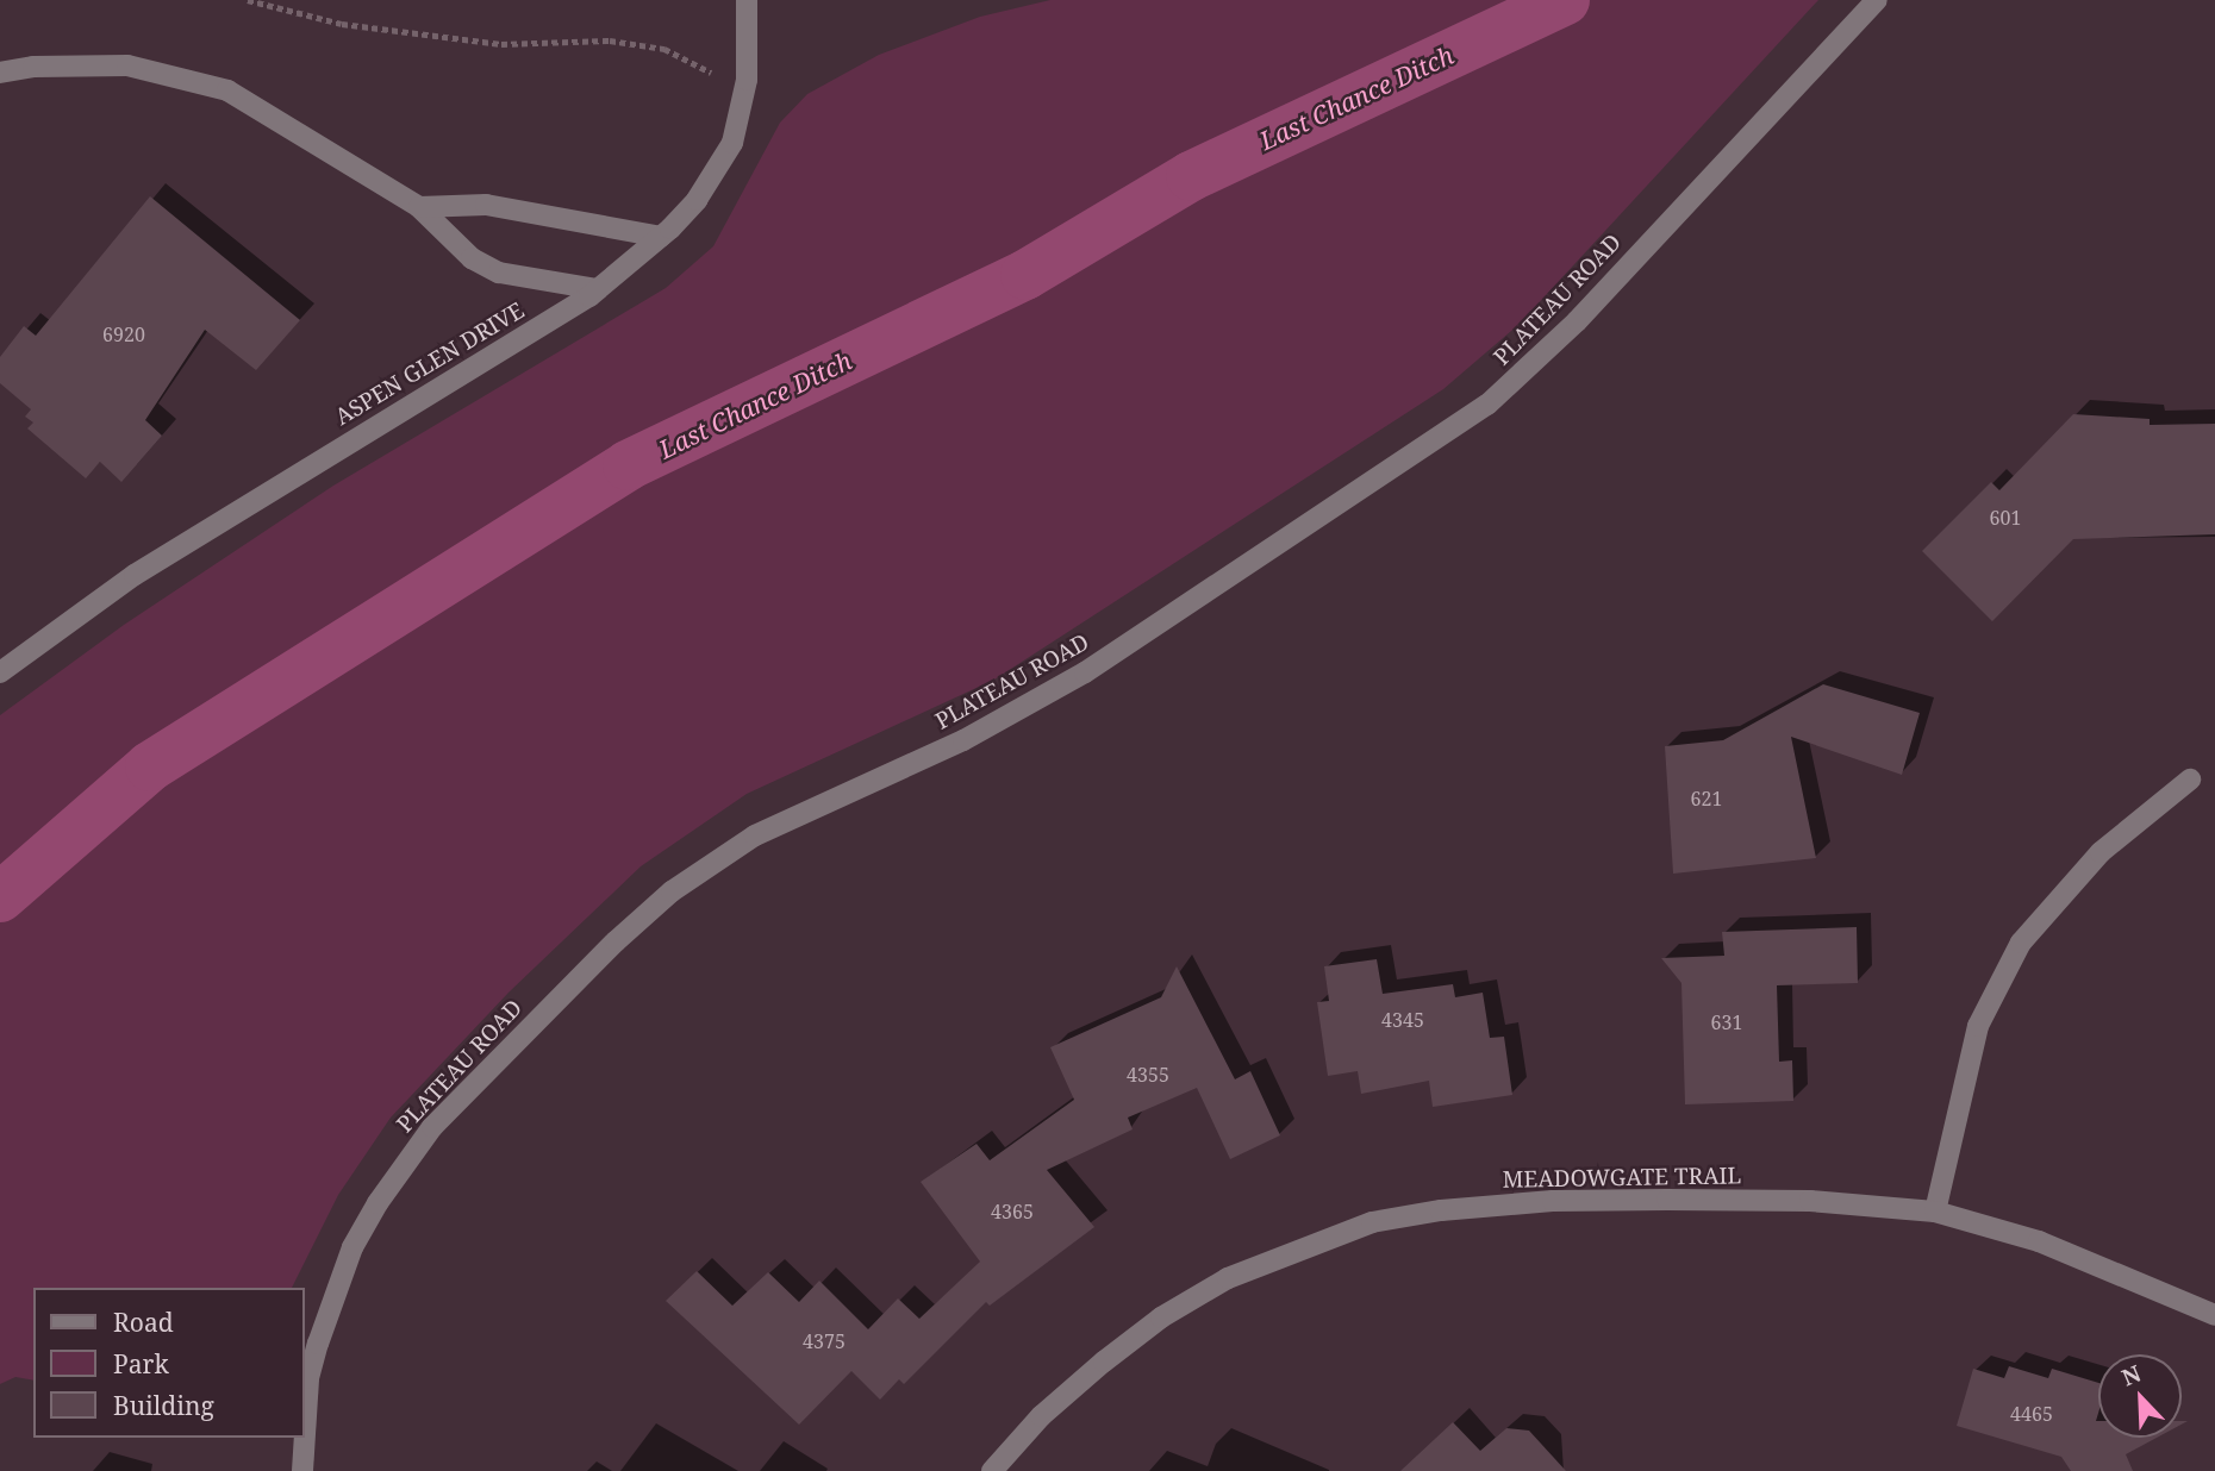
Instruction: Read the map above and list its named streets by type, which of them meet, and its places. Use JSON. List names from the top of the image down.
{
  "streets": {
    "street": ["PLATEAU ROAD", "ASPEN GLEN DRIVE", "MEADOWGATE TRAIL"]
  },
  "water": ["Last Chance Ditch"],
  "house_numbers": [
    "6920",
    "601",
    "621",
    "4345",
    "631",
    "4355",
    "4365",
    "4375",
    "4465"
  ],
  "legend": ["Road", "Park", "Building"],
  "north": "top left"
}
